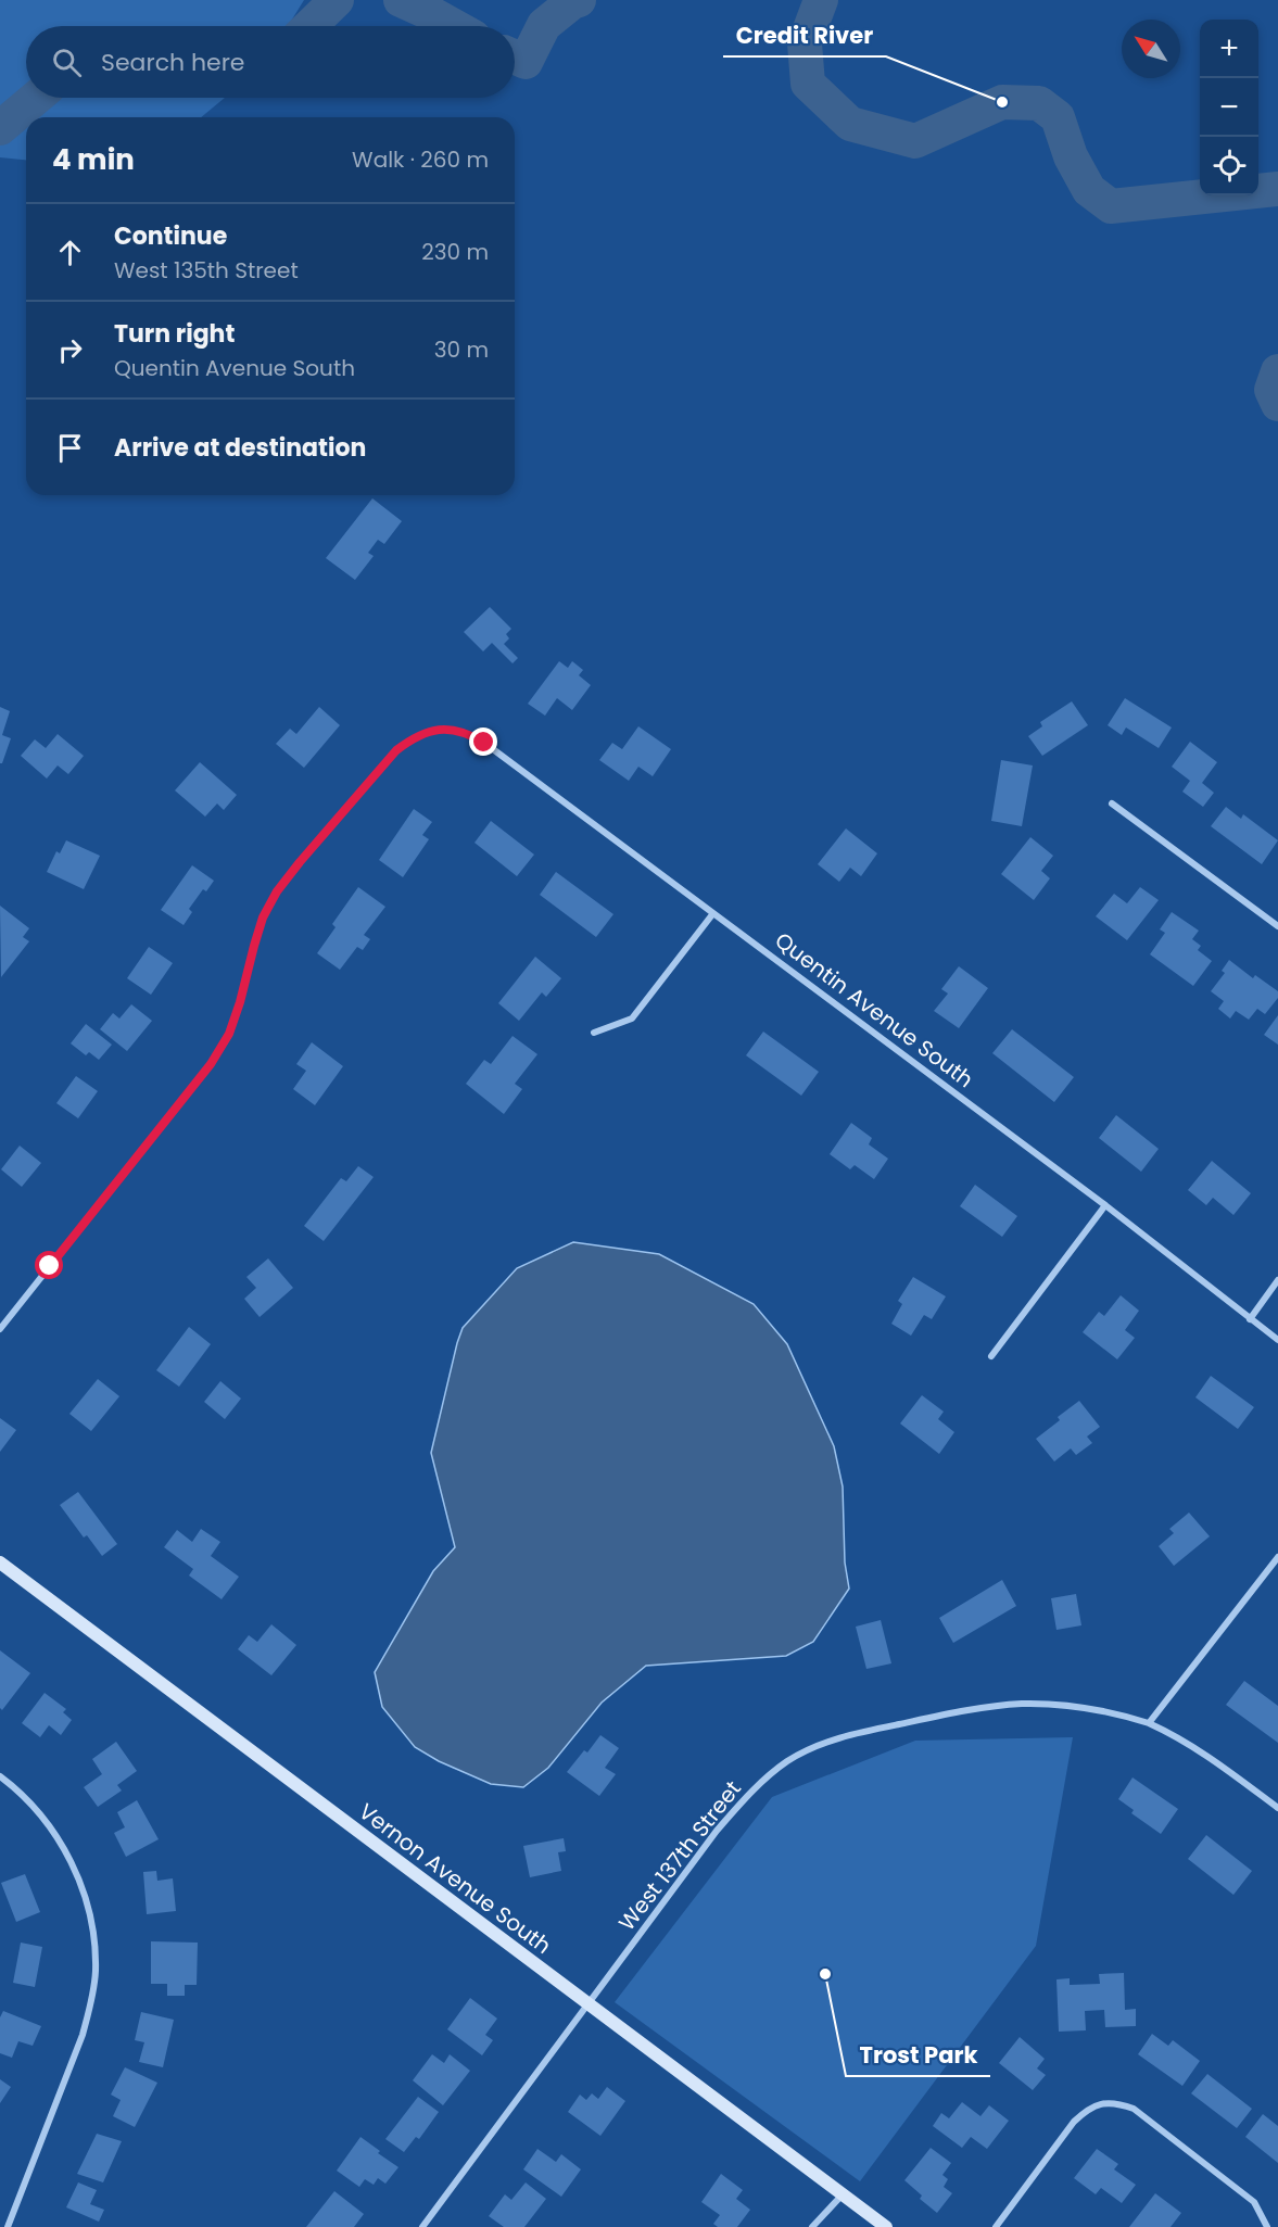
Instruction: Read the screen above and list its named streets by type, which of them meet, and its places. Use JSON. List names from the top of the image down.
{
  "streets": {
    "street": ["Quentin Avenue South", "West 137th Street", "Vernon Avenue South"]
  },
  "crossings": [
    ["West 137th Street", "Vernon Avenue South"]
  ],
  "places": ["Credit River", "Trost Park"],
  "north": "top left",
  "page": {
    "map_buttons": ["+", "−"],
    "search": "Search here",
    "heading": ["4 min", "Walk · 260 m"],
    "list": [
      ["Continue", "West 135th Street", "230 m"],
      ["Turn right", "Quentin Avenue South", "30 m"],
      "Arrive at destination"
    ]
  }
}
